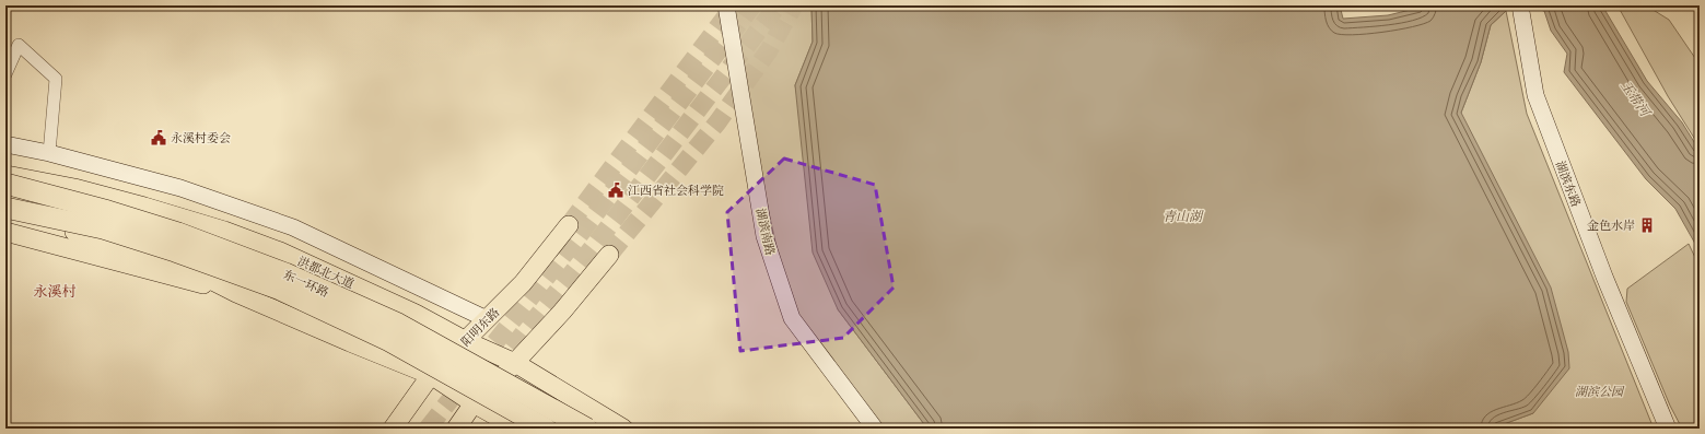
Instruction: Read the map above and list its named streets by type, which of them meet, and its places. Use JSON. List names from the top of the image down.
{
  "streets": {
    "highway": ["东一环路"],
    "main road": ["洪都北大道", "阳明东路"],
    "street": ["湖滨东路", "湖滨南路"]
  },
  "crossings": [
    ["洪都北大道", "阳明东路"]
  ],
  "districts": ["永溪村"],
  "water": ["玉带河", "青山湖"],
  "parks": ["湖滨公园"],
  "places": {
    "public building": ["永溪村委会", "江西省社会科学院"],
    "building": ["金色水岸"]
  }
}
